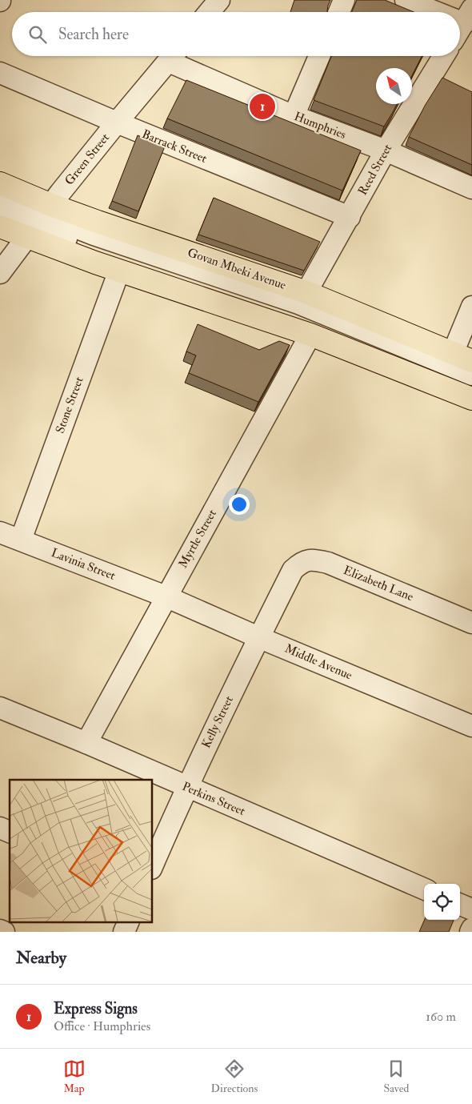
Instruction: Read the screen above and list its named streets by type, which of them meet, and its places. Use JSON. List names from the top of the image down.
{
  "streets": {
    "main road": ["Govan Mbeki Avenue"],
    "street": [
      "Humphries",
      "Barrack Street",
      "Green Street",
      "Reed Street",
      "Stone Street",
      "Myrtle Street",
      "Lavinia Street",
      "Elizabeth Lane",
      "Middle Avenue",
      "Kelly Street",
      "Perkins Street"
    ]
  },
  "crossings": [
    ["Humphries", "Reed Street"],
    ["Barrack Street", "Green Street"],
    ["Barrack Street", "Reed Street"],
    ["Green Street", "Govan Mbeki Avenue"],
    ["Reed Street", "Govan Mbeki Avenue"],
    ["Govan Mbeki Avenue", "Stone Street"],
    ["Govan Mbeki Avenue", "Myrtle Street"],
    ["Stone Street", "Lavinia Street"],
    ["Myrtle Street", "Lavinia Street"],
    ["Myrtle Street", "Middle Avenue"],
    ["Myrtle Street", "Perkins Street"],
    ["Lavinia Street", "Middle Avenue"],
    ["Elizabeth Lane", "Kelly Street"],
    ["Middle Avenue", "Kelly Street"],
    ["Kelly Street", "Perkins Street"]
  ],
  "north": "top left",
  "page": {
    "search": "Search here",
    "pins": "1",
    "heading": "Nearby",
    "list": [
      {
        "mark": "1",
        "name": "Express Signs",
        "note": "Office · Humphries",
        "value": "160 m"
      }
    ],
    "nav": ["Map", "Directions", "Saved"]
  }
}
